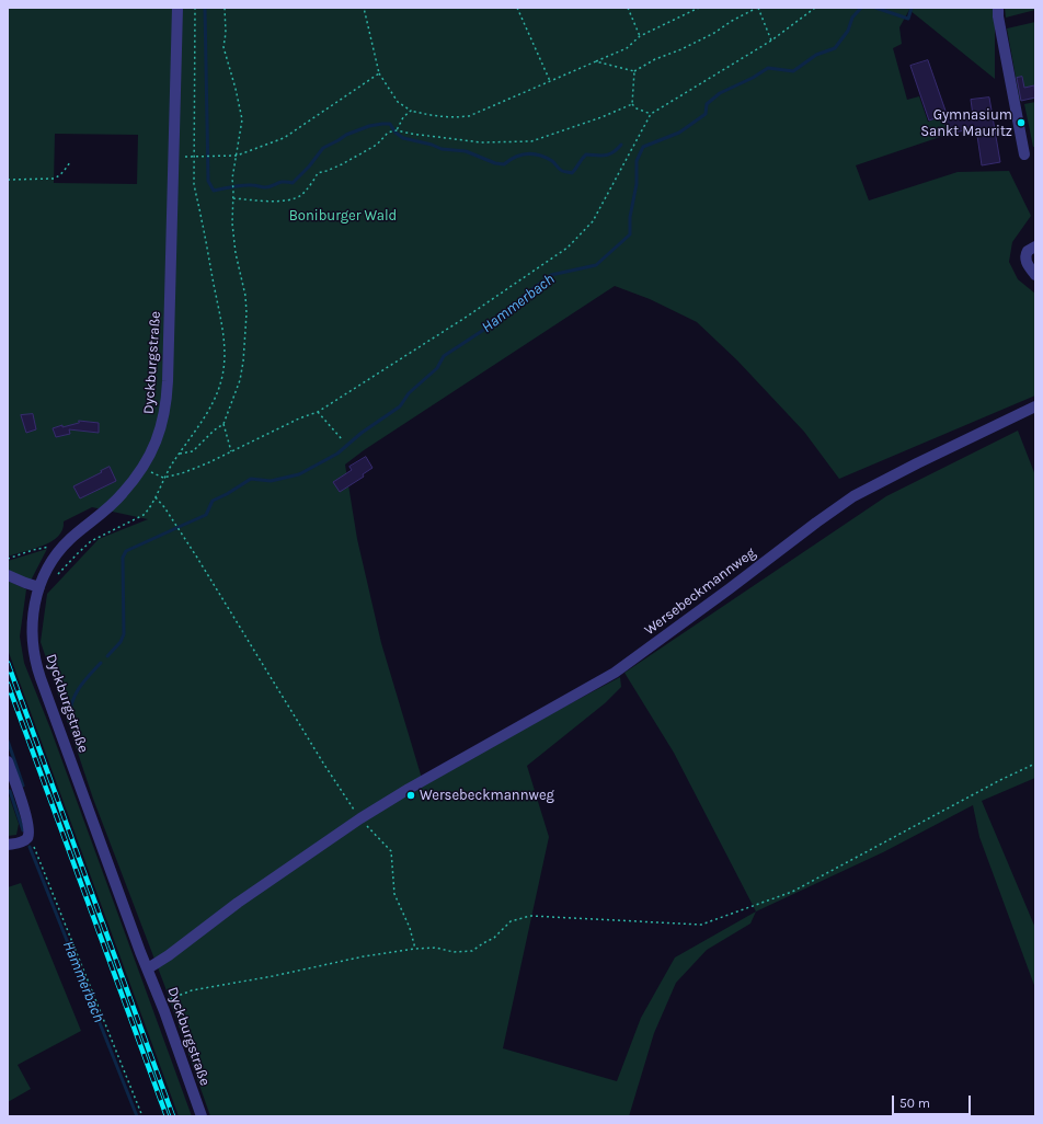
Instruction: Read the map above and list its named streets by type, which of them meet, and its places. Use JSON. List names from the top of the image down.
{
  "streets": {
    "street": ["Dyckburgstraße", "Wersebeckmannweg"]
  },
  "crossings": [
    ["Dyckburgstraße", "Wersebeckmannweg"]
  ],
  "water": ["Hammerbach"],
  "parks": ["Boniburger Wald"],
  "places": ["Gymnasium Sankt Mauritz", "Wersebeckmannweg"],
  "scale_bar": "50 m"
}
